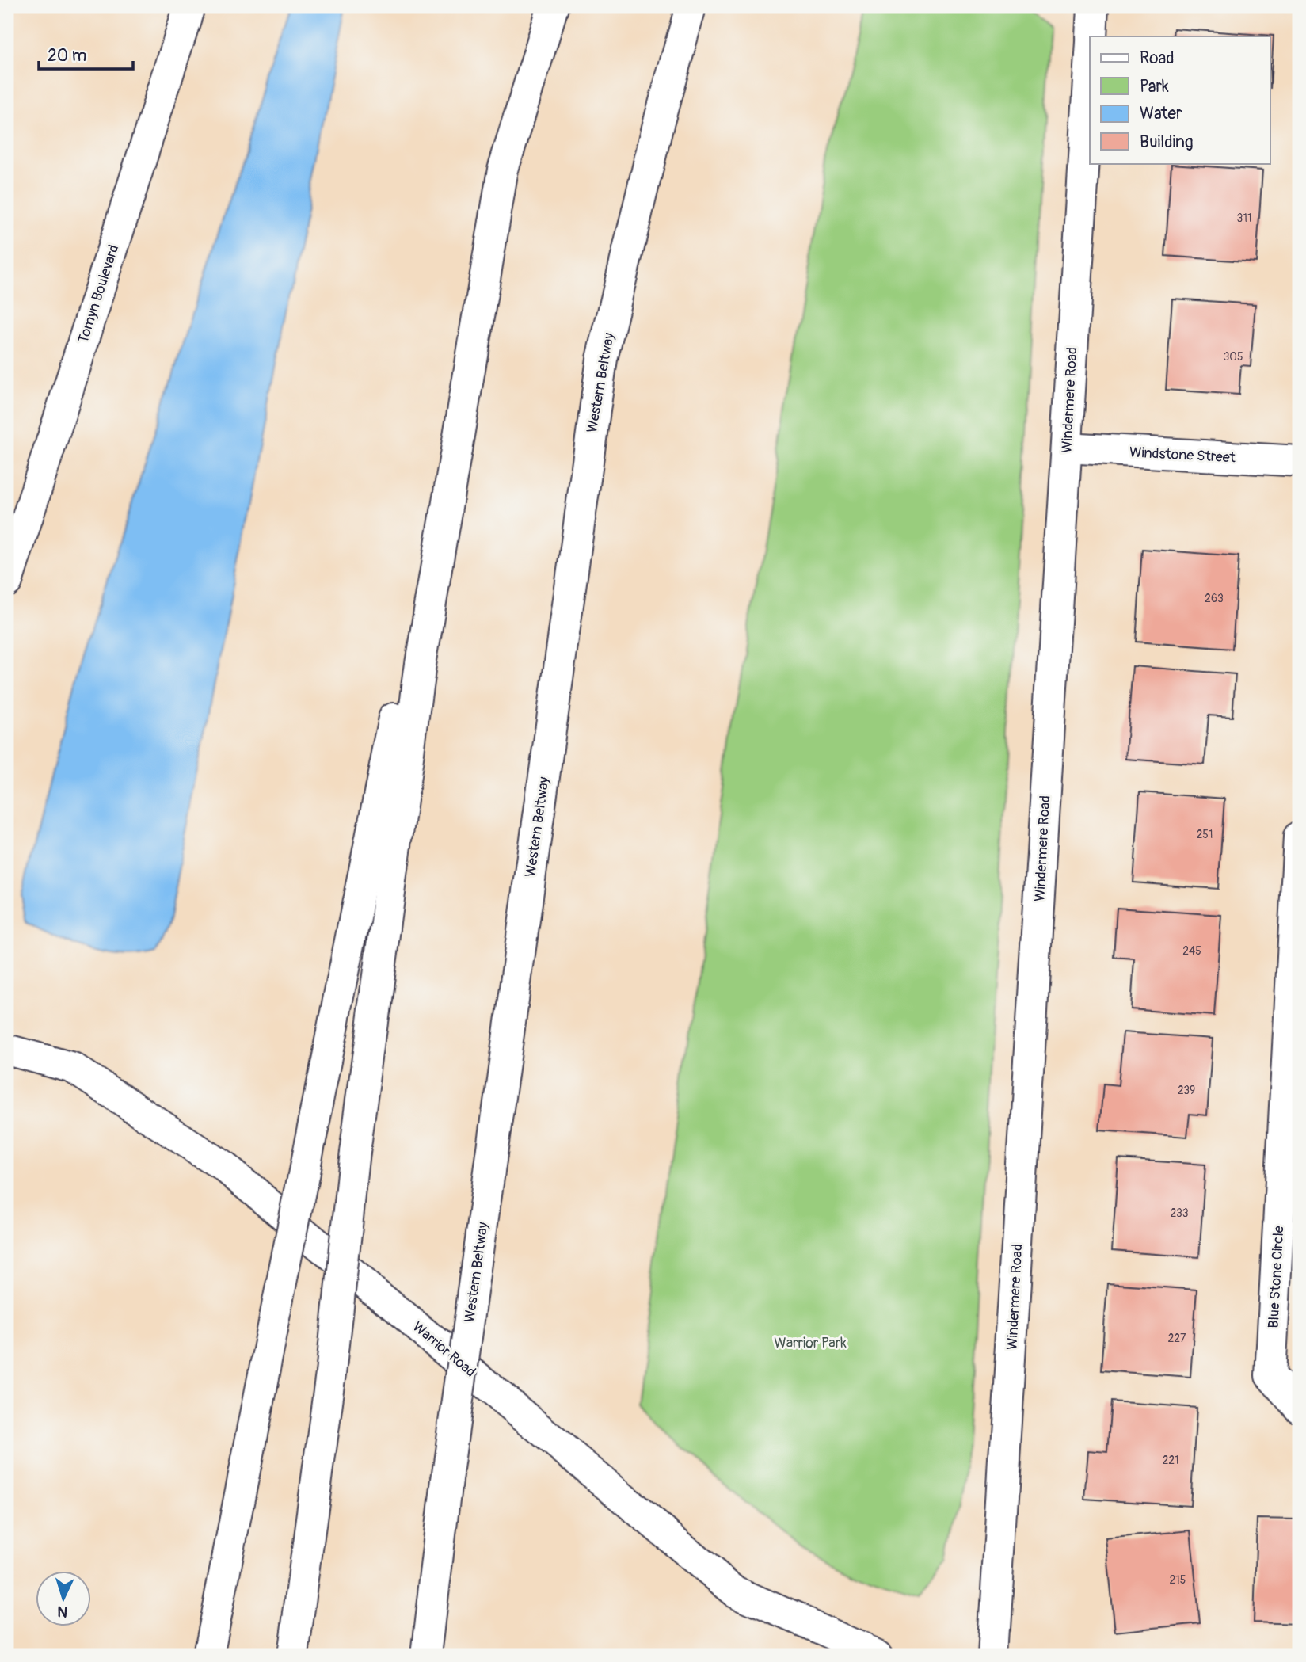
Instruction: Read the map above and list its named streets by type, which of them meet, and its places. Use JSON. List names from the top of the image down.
{
  "streets": {
    "main road": [
      "Tomyn Boulevard",
      "Western Beltway",
      "Windermere Road",
      "Windstone Street",
      "Blue Stone Circle",
      "Warrior Road"
    ]
  },
  "crossings": [
    ["Windermere Road", "Windstone Street"]
  ],
  "parks": ["Warrior Park"],
  "house_numbers": [
    "311",
    "305",
    "263",
    "251",
    "245",
    "239",
    "233",
    "227",
    "221",
    "215"
  ],
  "legend": [
    "Road",
    "Park",
    "Water",
    "Building"
  ],
  "scale_bar": "20 m",
  "north": "bottom"
}
